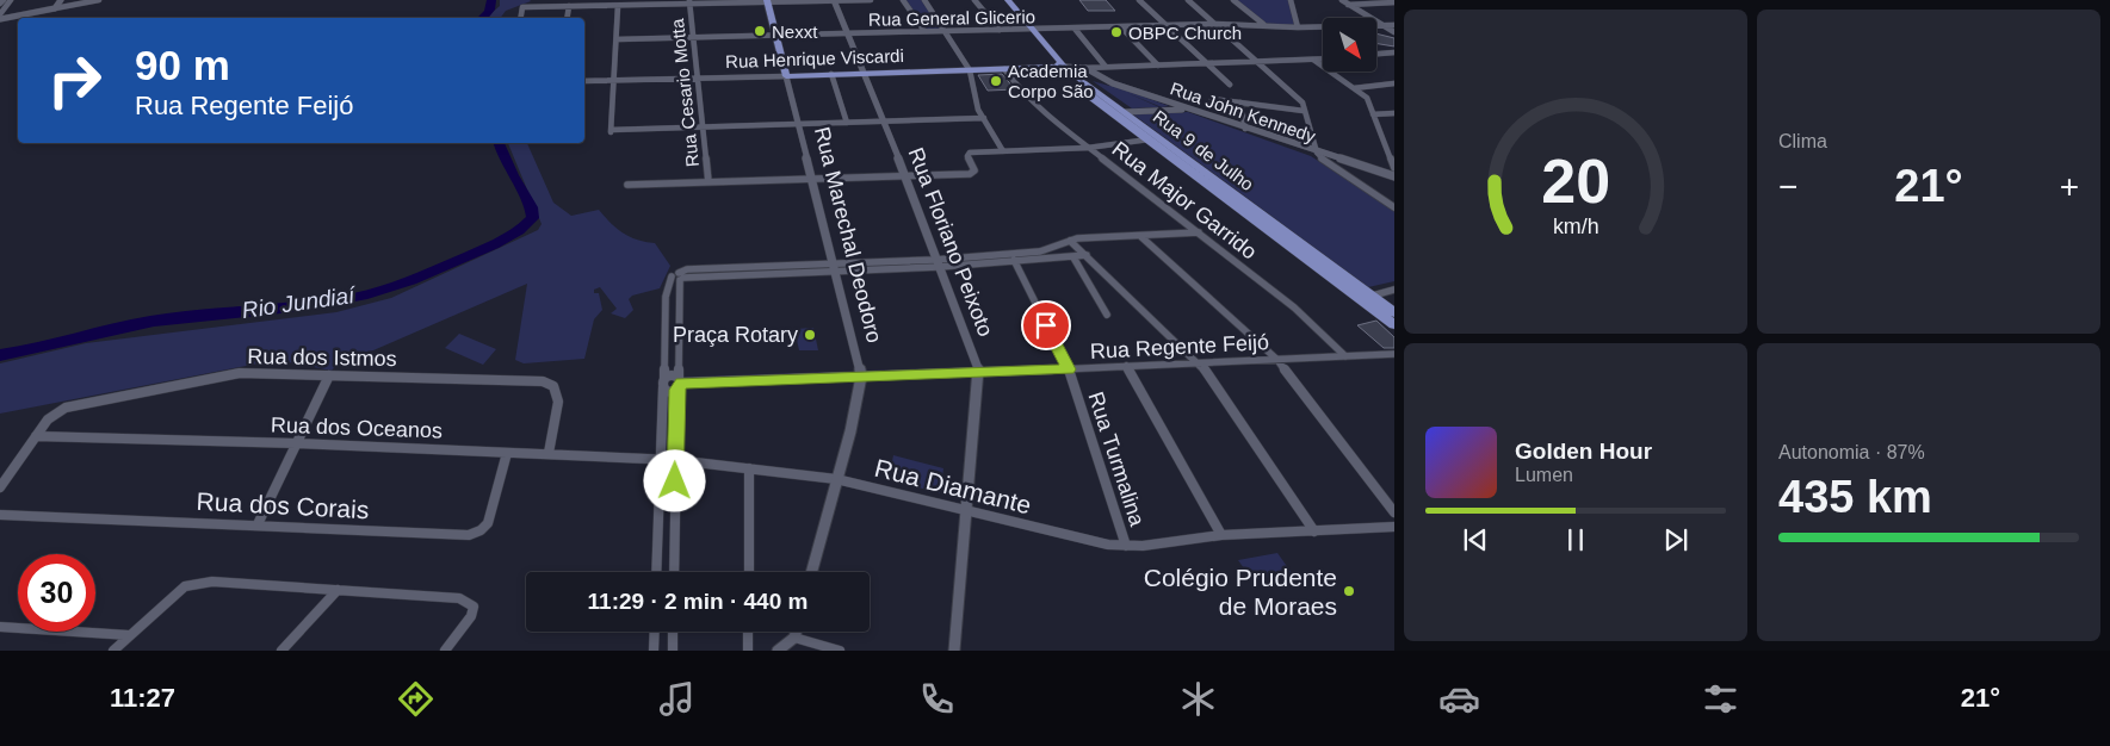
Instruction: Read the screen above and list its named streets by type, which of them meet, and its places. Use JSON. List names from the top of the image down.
{
  "streets": {
    "main road": ["Rua Henrique Viscardi", "Rua 9 de Julho", "Rua Marechal Deodoro"],
    "street": [
      "Rua General Glicerio",
      "Rua Cesario Motta",
      "Rua John Kennedy",
      "Rua Major Garrido",
      "Rua Floriano Peixoto",
      "Rua Regente Feijó",
      "Rua dos Istmos",
      "Rua dos Oceanos",
      "Rua Turmalina",
      "Rua Diamante",
      "Rua dos Corais"
    ]
  },
  "crossings": [
    ["Rua General Glicerio", "Rua Cesario Motta"],
    ["Rua General Glicerio", "Rua 9 de Julho"],
    ["Rua General Glicerio", "Rua Marechal Deodoro"],
    ["Rua General Glicerio", "Rua Floriano Peixoto"],
    ["Rua Henrique Viscardi", "Rua Cesario Motta"],
    ["Rua Henrique Viscardi", "Rua 9 de Julho"],
    ["Rua Henrique Viscardi", "Rua Major Garrido"],
    ["Rua Henrique Viscardi", "Rua Marechal Deodoro"],
    ["Rua Henrique Viscardi", "Rua Floriano Peixoto"],
    ["Rua John Kennedy", "Rua 9 de Julho"],
    ["Rua Major Garrido", "Rua Regente Feijó"],
    ["Rua Marechal Deodoro", "Rua Regente Feijó"],
    ["Rua Marechal Deodoro", "Rua Diamante"],
    ["Rua Floriano Peixoto", "Rua Regente Feijó"],
    ["Rua Floriano Peixoto", "Rua Diamante"],
    ["Rua Regente Feijó", "Rua Turmalina"],
    ["Rua dos Istmos", "Rua dos Oceanos"],
    ["Rua dos Oceanos", "Rua Diamante"],
    ["Rua dos Oceanos", "Rua dos Corais"],
    ["Rua Turmalina", "Rua Diamante"]
  ],
  "water": ["Rio Jundiaí"],
  "places": [
    "Nexxt",
    "OBPC Church",
    "Academia Corpo São",
    "Praça Rotary",
    "Colégio Prudente de Moraes"
  ],
  "north": "bottom right",
  "page": {
    "tile": [
      "Clima",
      ["Autonomia · 87%", "435 km"]
    ],
    "turn": ["90 m", "Rua Regente Feijó"],
    "heat": ["−", "21°", "+"],
    "song": ["Golden Hour", "Lumen"],
    "limit": "30",
    "trip": "11:29 · 2 min · 440 m",
    "tabs": ["11:27", "21°"],
    "gauge": ["20", "km/h"]
  }
}
